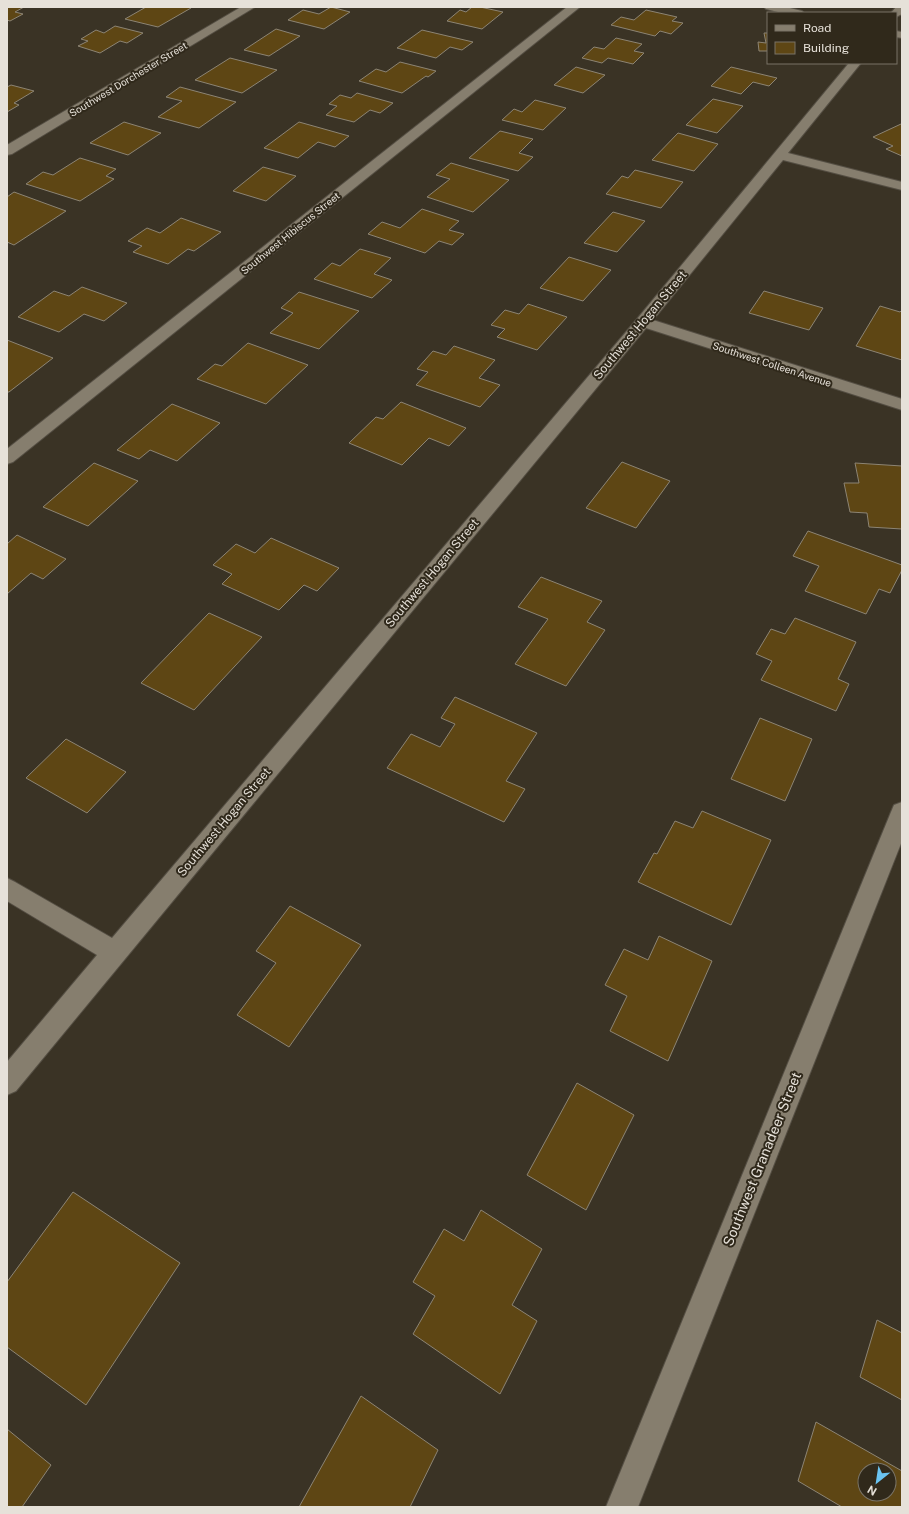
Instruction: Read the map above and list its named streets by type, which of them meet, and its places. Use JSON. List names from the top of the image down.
{
  "streets": {
    "street": [
      "Southwest Dorchester Street",
      "Southwest Hibiscus Street",
      "Southwest Hogan Street",
      "Southwest Colleen Avenue",
      "Southwest Granadeer Street"
    ]
  },
  "crossings": [
    ["Southwest Hogan Street", "Southwest Colleen Avenue"]
  ],
  "legend": ["Road", "Building"],
  "north": "bottom left"
}
